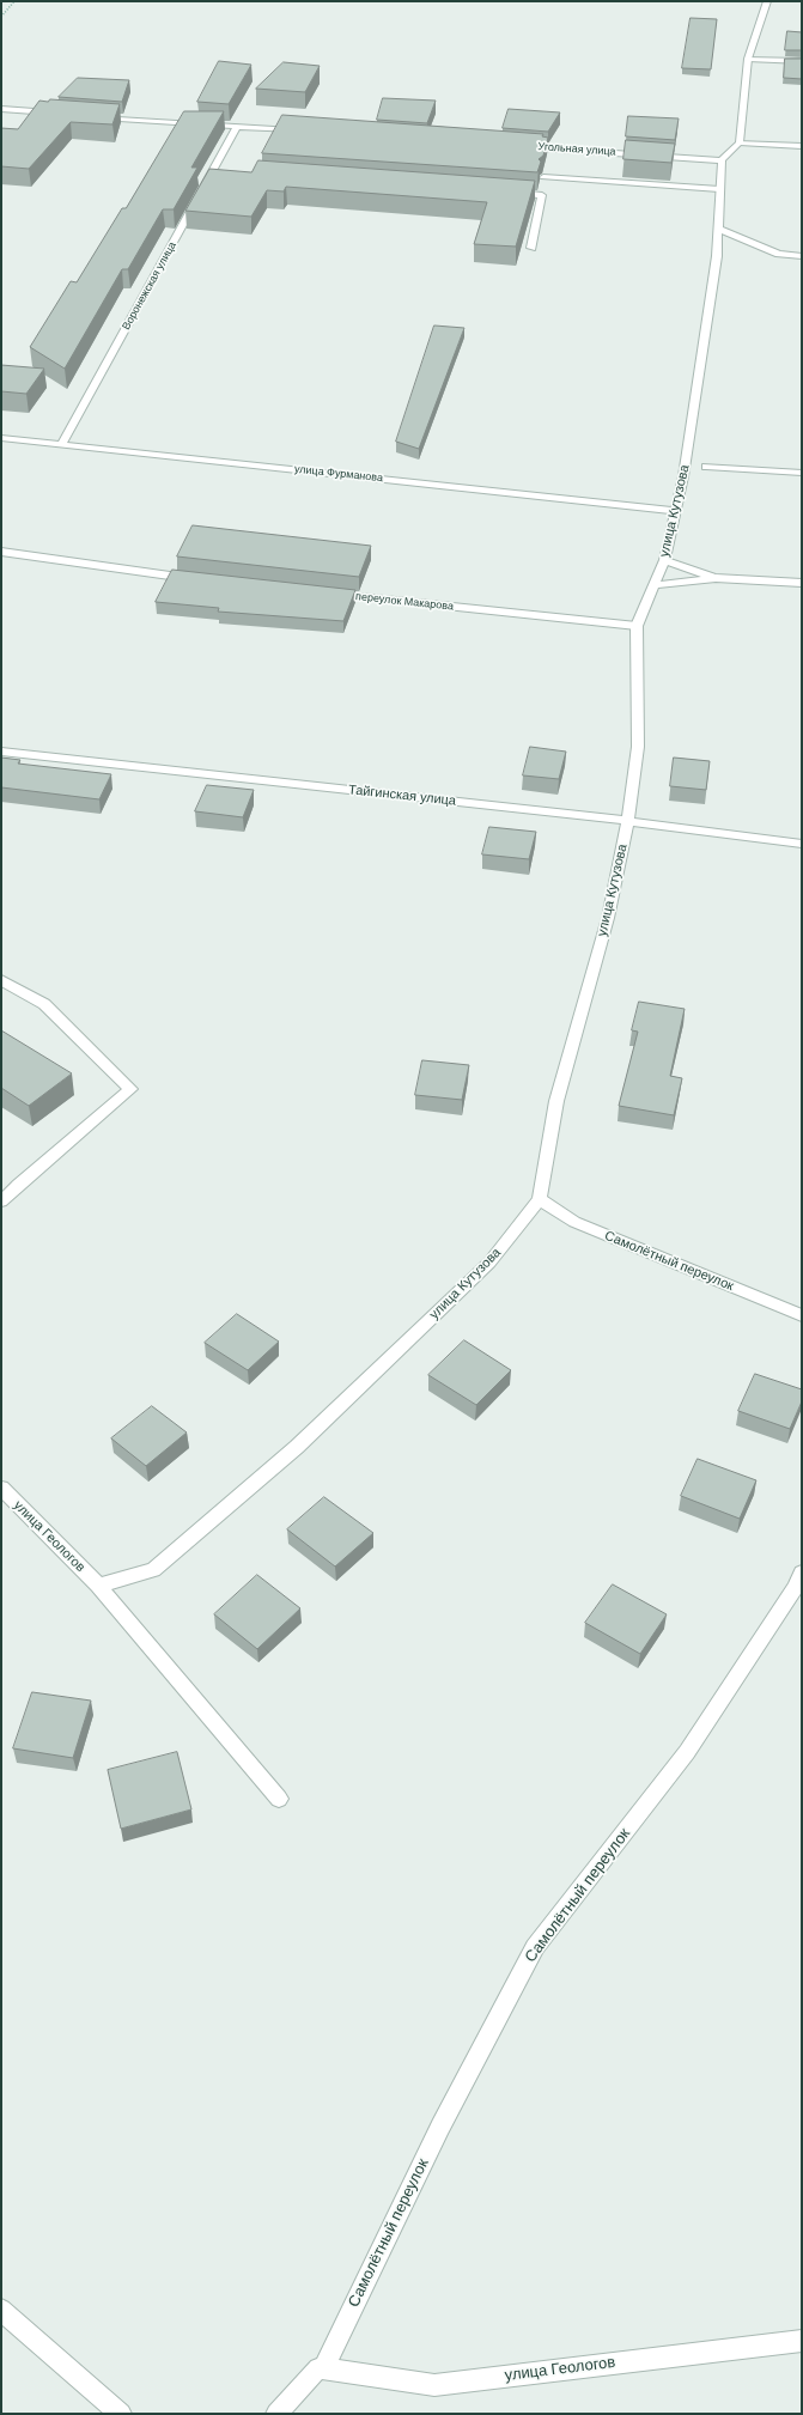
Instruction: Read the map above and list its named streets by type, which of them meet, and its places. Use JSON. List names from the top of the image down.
{
  "streets": {
    "street": [
      "Угольная улица",
      "Воронежская улица",
      "улица Фурманова",
      "улица Кутузова",
      "переулок Макарова",
      "Тайгинская улица",
      "Самолётный переулок",
      "улица Геологов"
    ]
  },
  "crossings": [
    ["Угольная улица", "улица Кутузова"],
    ["Воронежская улица", "улица Фурманова"],
    ["улица Фурманова", "улица Кутузова"],
    ["улица Кутузова", "переулок Макарова"],
    ["улица Кутузова", "Тайгинская улица"],
    ["улица Кутузова", "Самолётный переулок"],
    ["улица Кутузова", "улица Геологов"],
    ["Самолётный переулок", "улица Геологов"]
  ]
}
